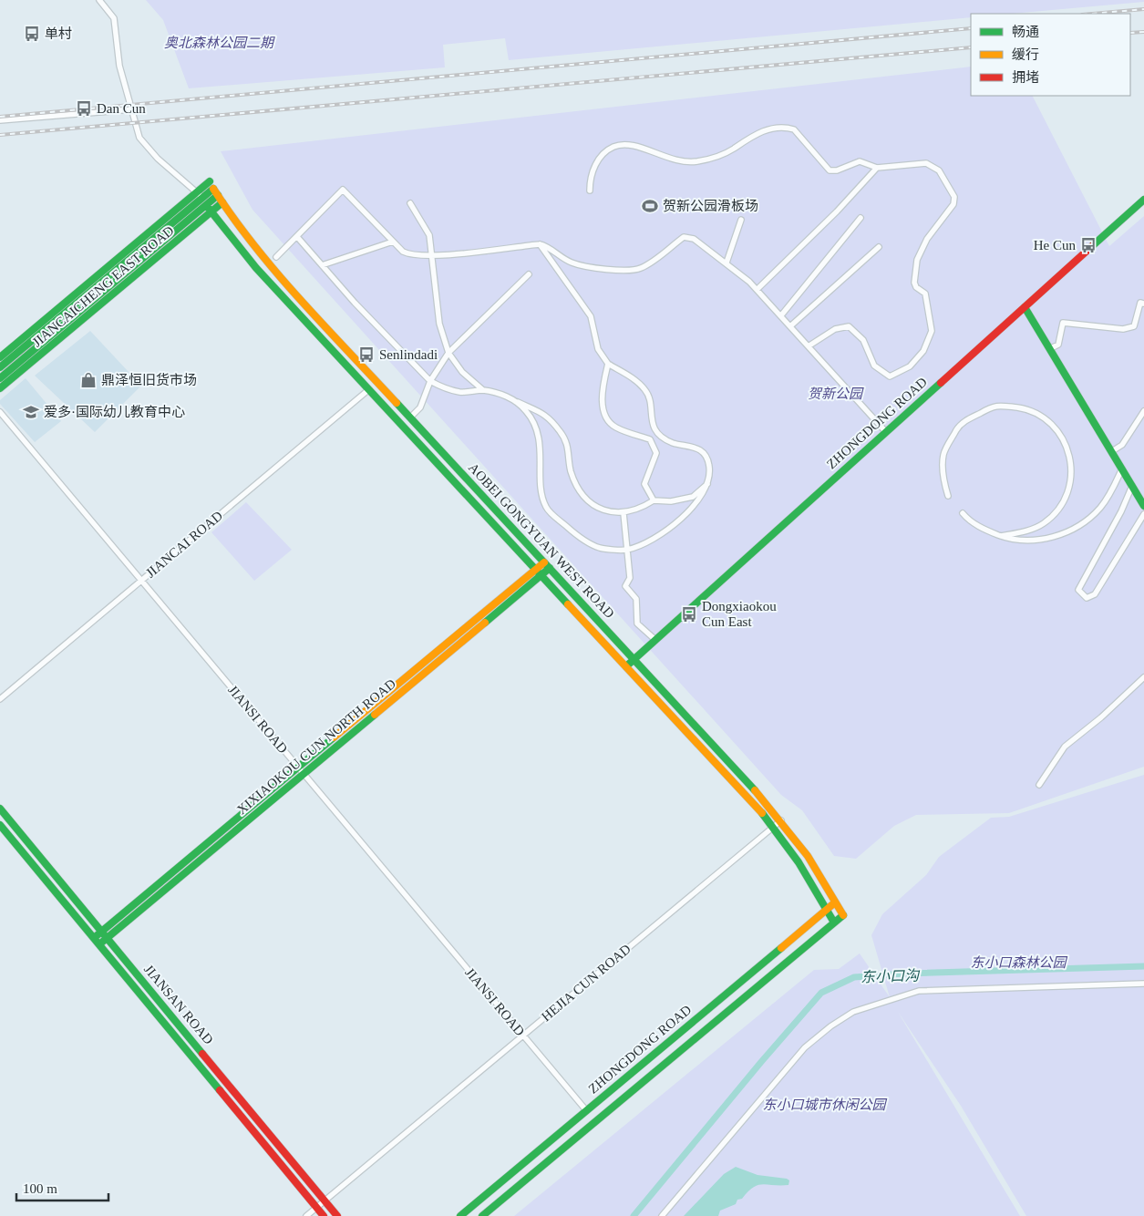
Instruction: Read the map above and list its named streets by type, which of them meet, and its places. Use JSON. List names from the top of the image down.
{
  "streets": {
    "main road": [
      "JIANCAICHENG EAST ROAD",
      "ZHONGDONG ROAD",
      "AOBEI GONGYUAN WEST ROAD",
      "XIXIAOKOU CUN NORTH ROAD",
      "JIANSAN ROAD"
    ],
    "street": ["JIANCAI ROAD", "JIANSI ROAD", "HEJIA CUN ROAD"]
  },
  "crossings": [
    ["JIANCAICHENG EAST ROAD", "AOBEI GONGYUAN WEST ROAD"],
    ["ZHONGDONG ROAD", "AOBEI GONGYUAN WEST ROAD"],
    ["ZHONGDONG ROAD", "JIANSI ROAD"],
    ["AOBEI GONGYUAN WEST ROAD", "JIANCAI ROAD"],
    ["AOBEI GONGYUAN WEST ROAD", "XIXIAOKOU CUN NORTH ROAD"],
    ["AOBEI GONGYUAN WEST ROAD", "HEJIA CUN ROAD"],
    ["JIANCAI ROAD", "JIANSI ROAD"],
    ["JIANSI ROAD", "XIXIAOKOU CUN NORTH ROAD"],
    ["JIANSI ROAD", "HEJIA CUN ROAD"],
    ["XIXIAOKOU CUN NORTH ROAD", "JIANSAN ROAD"],
    ["HEJIA CUN ROAD", "JIANSAN ROAD"]
  ],
  "water": ["东小口沟"],
  "parks": [
    "奥北森林公园二期",
    "贺新公园",
    "东小口森林公园",
    "东小口城市休闲公园"
  ],
  "places": {
    "bus stop": [
      "单村",
      "Dan Cun",
      "He Cun",
      "Senlindadi",
      "Dongxiaokou Cun East"
    ],
    "sports": ["贺新公园滑板场"],
    "shop": ["鼎泽恒旧货市场"],
    "school or university": ["爱多·国际幼儿教育中心"]
  },
  "legend": ["畅通", "缓行", "拥堵"],
  "scale_bar": "100 m"
}
